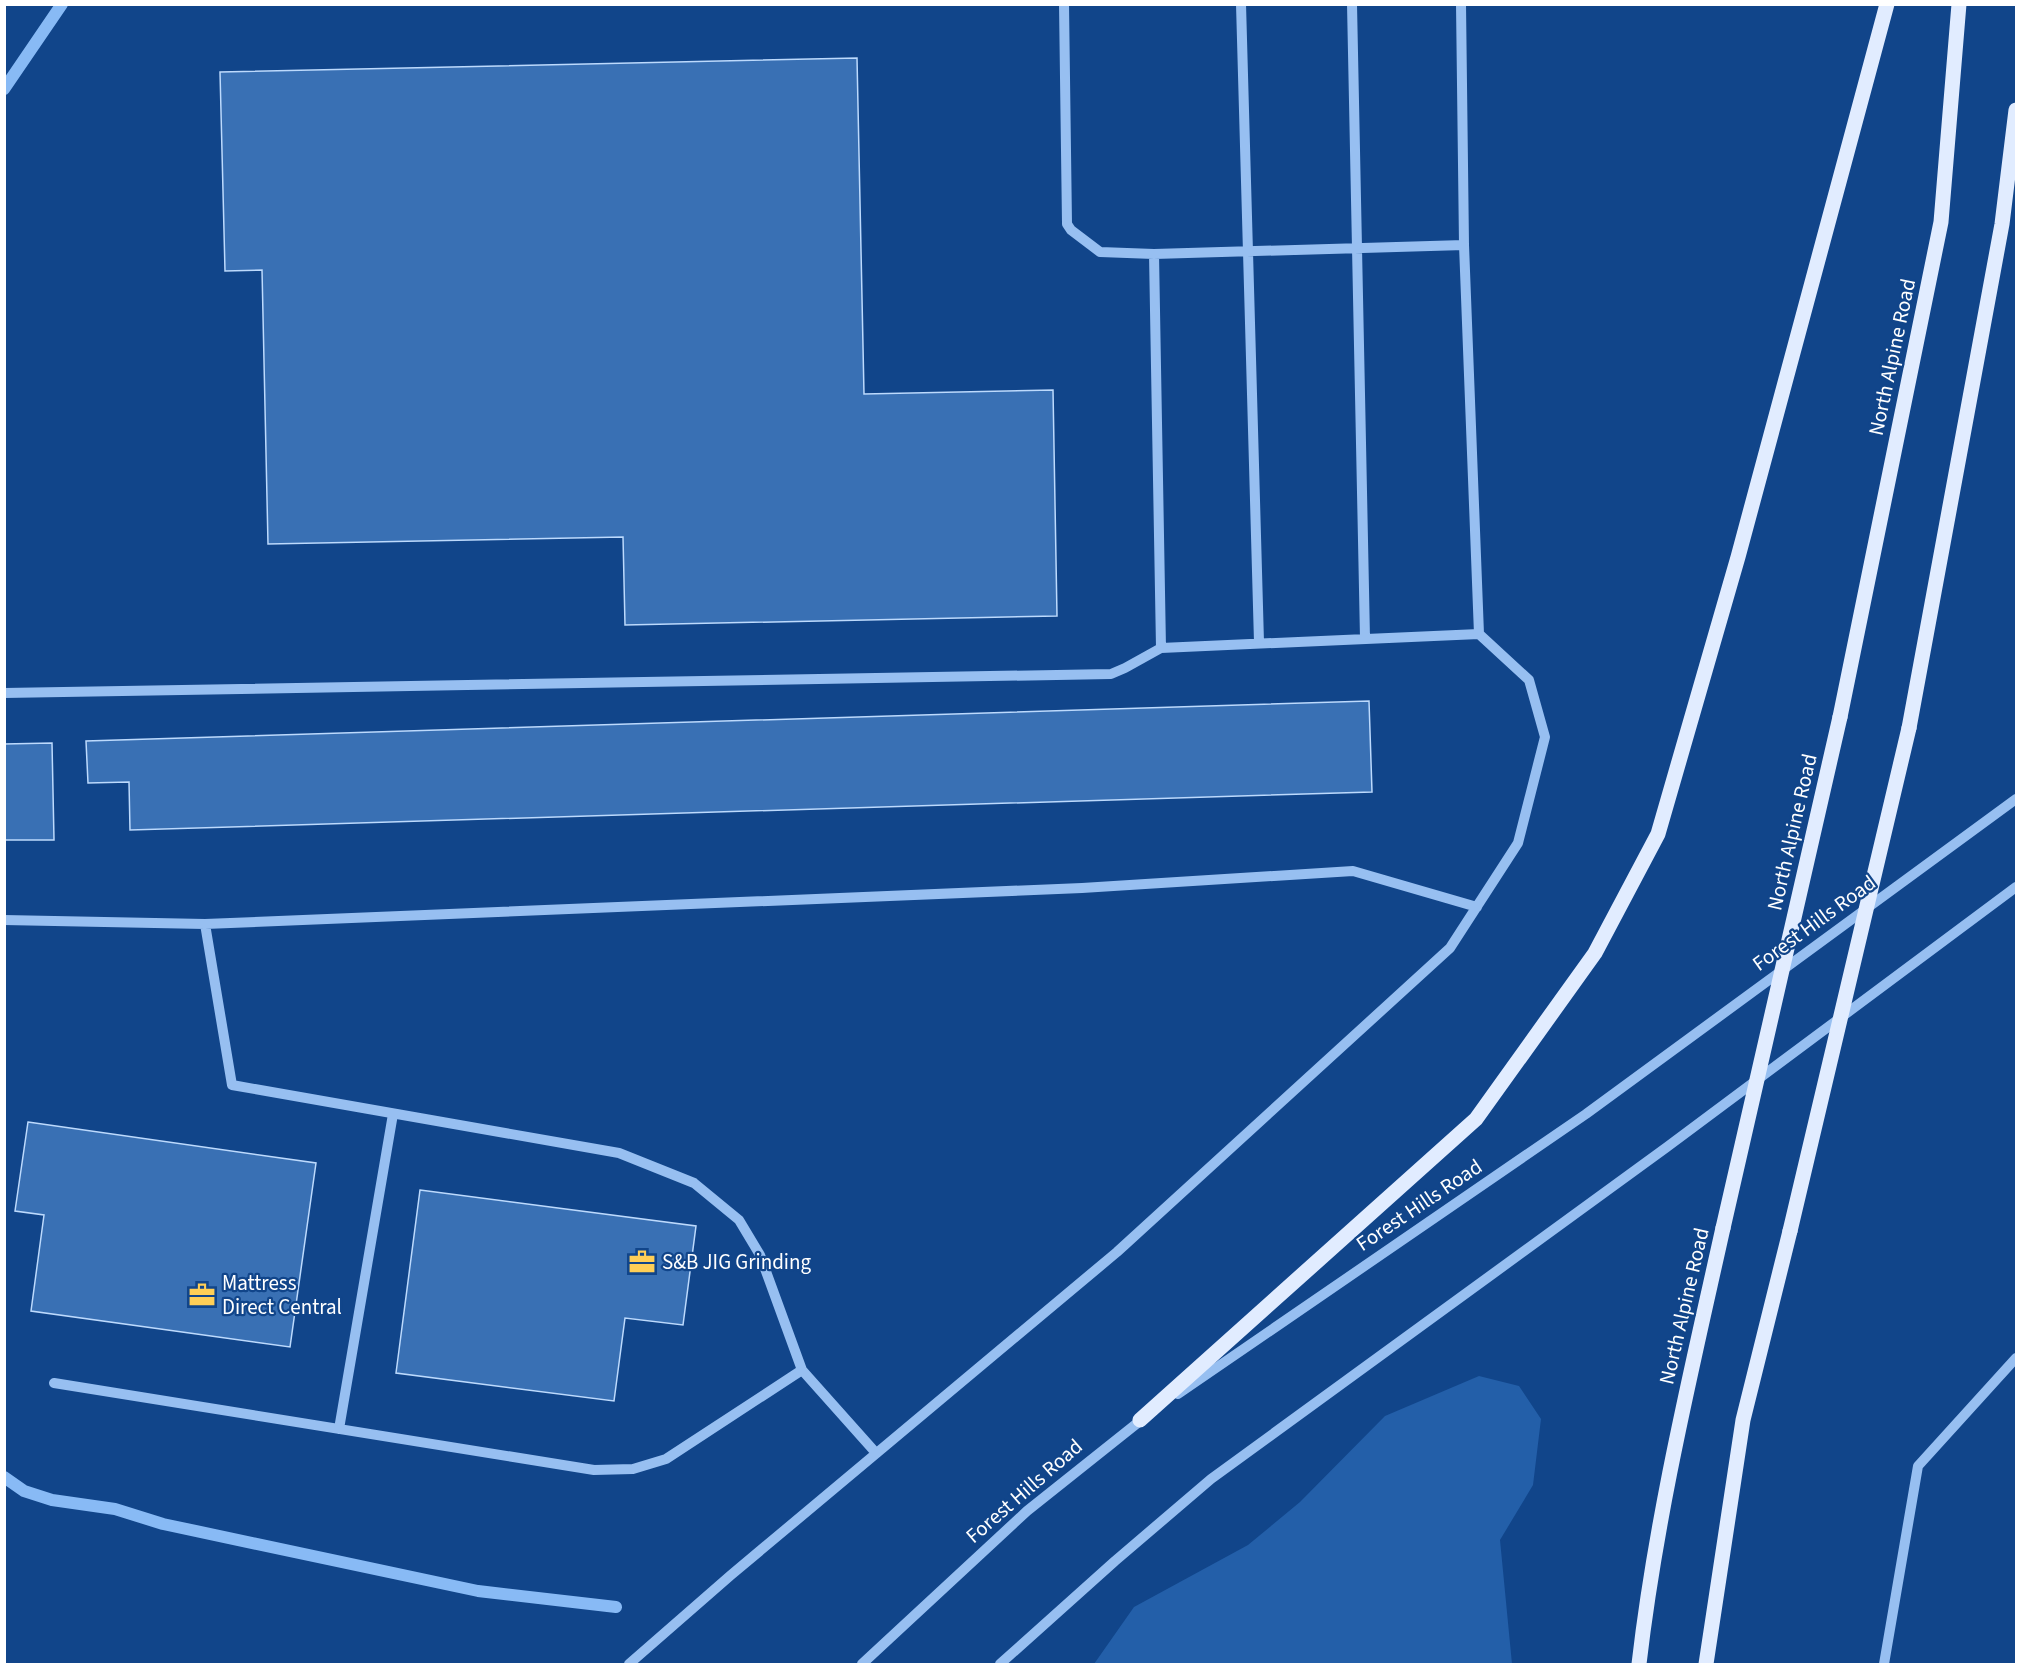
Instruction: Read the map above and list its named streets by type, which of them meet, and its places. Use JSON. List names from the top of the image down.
{
  "streets": {
    "main road": ["North Alpine Road"],
    "street": ["Forest Hills Road"]
  },
  "places": {
    "office": ["S&B JIG Grinding", "Mattress Direct Central"]
  }
}
